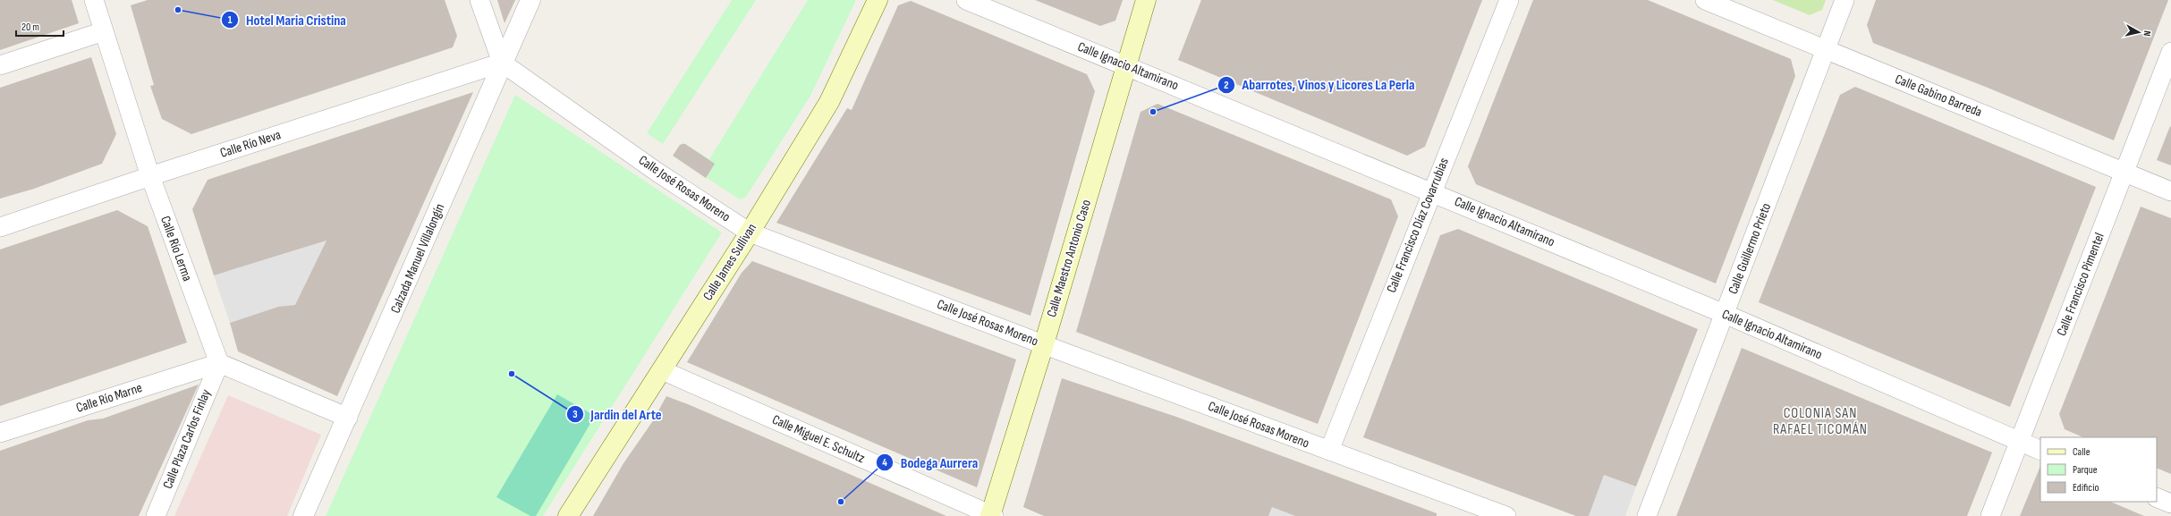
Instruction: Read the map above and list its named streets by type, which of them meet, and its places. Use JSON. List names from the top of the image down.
{
  "streets": {
    "main road": ["Calle Maestro Antonio Caso", "Calle James Sullivan"],
    "street": [
      "Calle Ignacio Altamirano",
      "Calle Gabino Barreda",
      "Calle Río Neva",
      "Calle José Rosas Moreno",
      "Calle Francisco Díaz Covarrubias",
      "Calle Río Lerma",
      "Calle Guillermo Prieto",
      "Calzada Manuel Villalongín",
      "Calle Francisco Pimentel",
      "Calle Río Marne",
      "Calle Plaza Carlos Finlay",
      "Calle Miguel E. Schultz"
    ]
  },
  "crossings": [
    ["Calle Ignacio Altamirano", "Calle Francisco Díaz Covarrubias"],
    ["Calle Ignacio Altamirano", "Calle Guillermo Prieto"],
    ["Calle Ignacio Altamirano", "Calle Maestro Antonio Caso"],
    ["Calle Ignacio Altamirano", "Calle Francisco Pimentel"],
    ["Calle Gabino Barreda", "Calle Guillermo Prieto"],
    ["Calle Gabino Barreda", "Calle Francisco Pimentel"],
    ["Calle Río Neva", "Calle José Rosas Moreno"],
    ["Calle Río Neva", "Calle Río Lerma"],
    ["Calle Río Neva", "Calzada Manuel Villalongín"],
    ["Calle José Rosas Moreno", "Calle Francisco Díaz Covarrubias"],
    ["Calle José Rosas Moreno", "Calzada Manuel Villalongín"],
    ["Calle José Rosas Moreno", "Calle Maestro Antonio Caso"],
    ["Calle José Rosas Moreno", "Calle James Sullivan"],
    ["Calle Río Lerma", "Calle Río Marne"],
    ["Calle Río Lerma", "Calle Plaza Carlos Finlay"],
    ["Calle Maestro Antonio Caso", "Calle Miguel E. Schultz"],
    ["Calle James Sullivan", "Calle Miguel E. Schultz"],
    ["Calle Río Marne", "Calle Plaza Carlos Finlay"]
  ],
  "districts": ["COLONIA SAN RAFAEL TICOMÁN"],
  "places": [
    "Hotel Maria Cristina",
    "Abarrotes, Vinos y Licores La Perla",
    "Jardin del Arte",
    "Bodega Aurrera"
  ],
  "legend": ["Calle", "Parque", "Edificio"],
  "scale_bar": "20 m",
  "north": "right"
}
